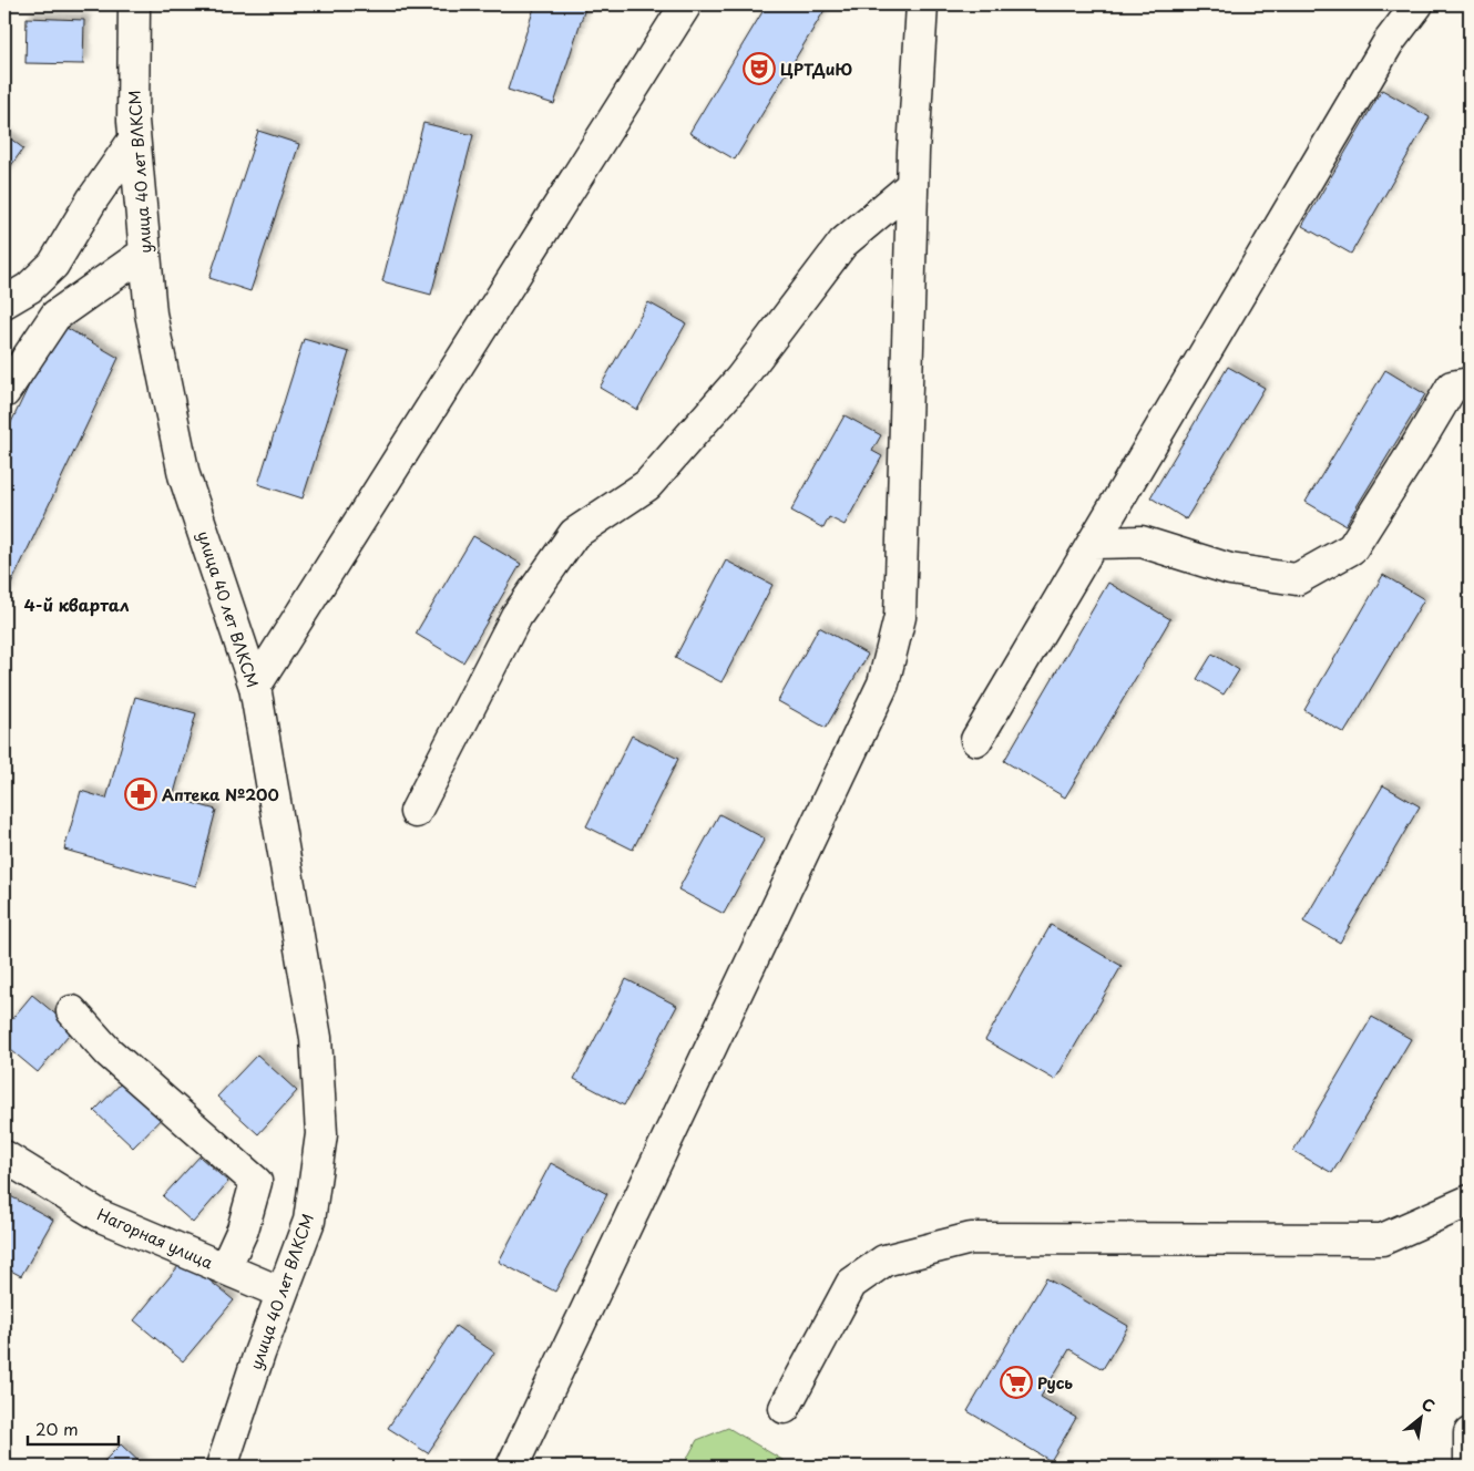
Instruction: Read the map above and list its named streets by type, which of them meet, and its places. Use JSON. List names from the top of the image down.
{
  "streets": {
    "street": ["улица 40 лет ВЛКСМ", "Нагорная улица"]
  },
  "crossings": [
    ["улица 40 лет ВЛКСМ", "Нагорная улица"]
  ],
  "districts": ["4-й квартал"],
  "places": {
    "theatre": ["ЦРТДиЮ"],
    "pharmacy": ["Аптека №200"],
    "supermarket": ["Русь"]
  },
  "scale_bar": "20 m",
  "north": "top right"
}
